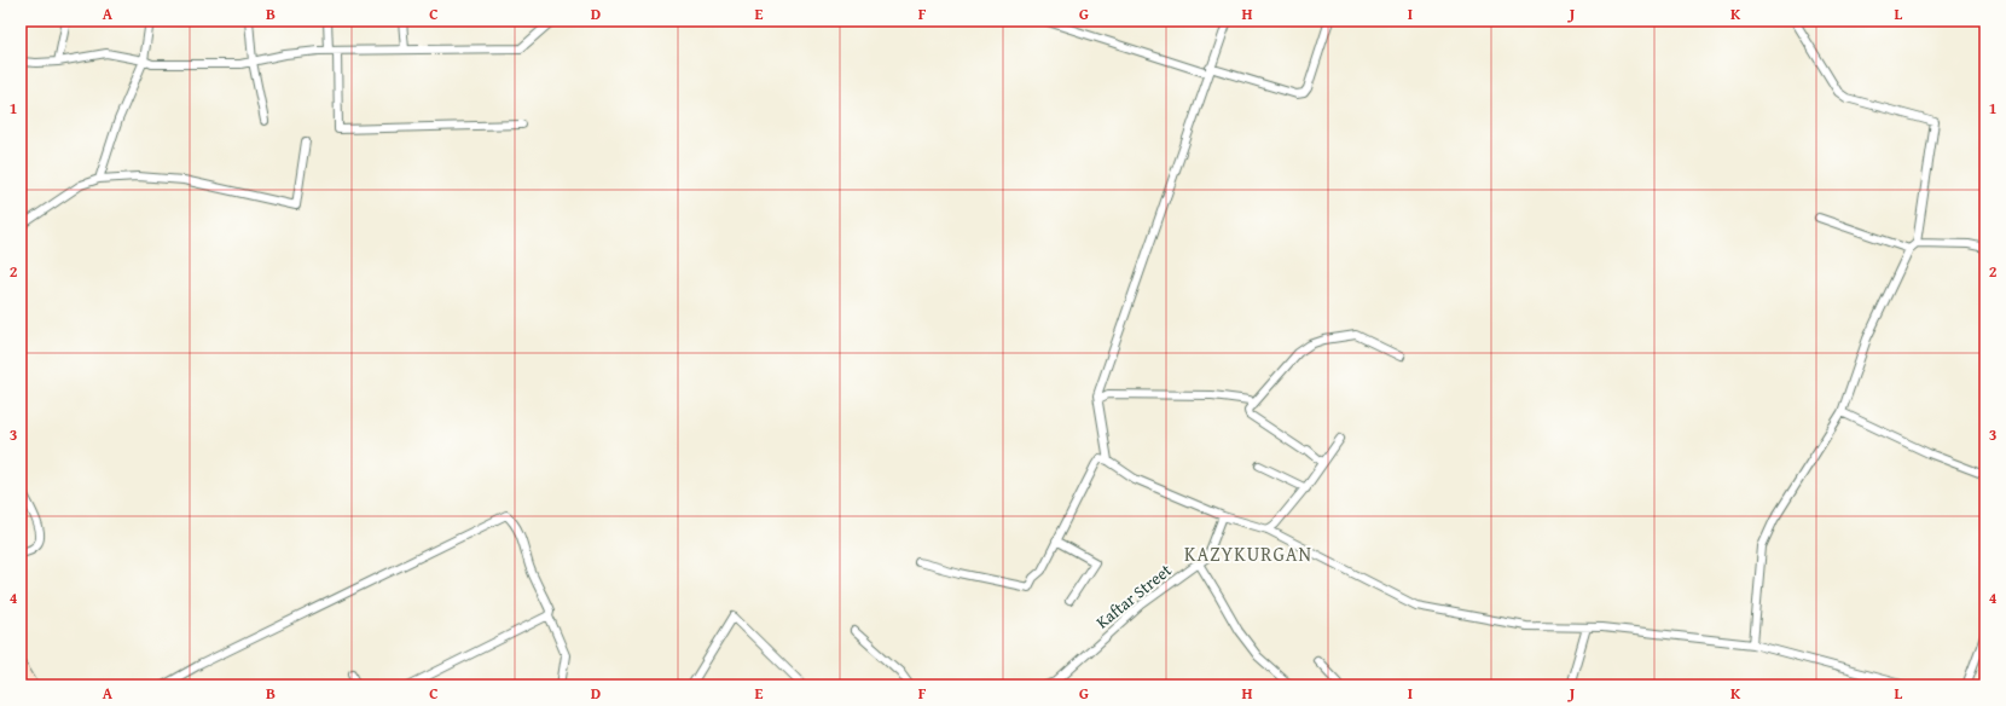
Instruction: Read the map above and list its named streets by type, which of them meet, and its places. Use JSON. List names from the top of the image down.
{
  "streets": {
    "street": ["Kaftar Street"]
  },
  "districts": ["KAZYKURGAN"],
  "grid": {
    "columns": [
      "A",
      "B",
      "C",
      "D",
      "E",
      "F",
      "G",
      "H",
      "I",
      "J",
      "K",
      "L"
    ],
    "rows": [
      "1",
      "2",
      "3",
      "4"
    ]
  }
}
